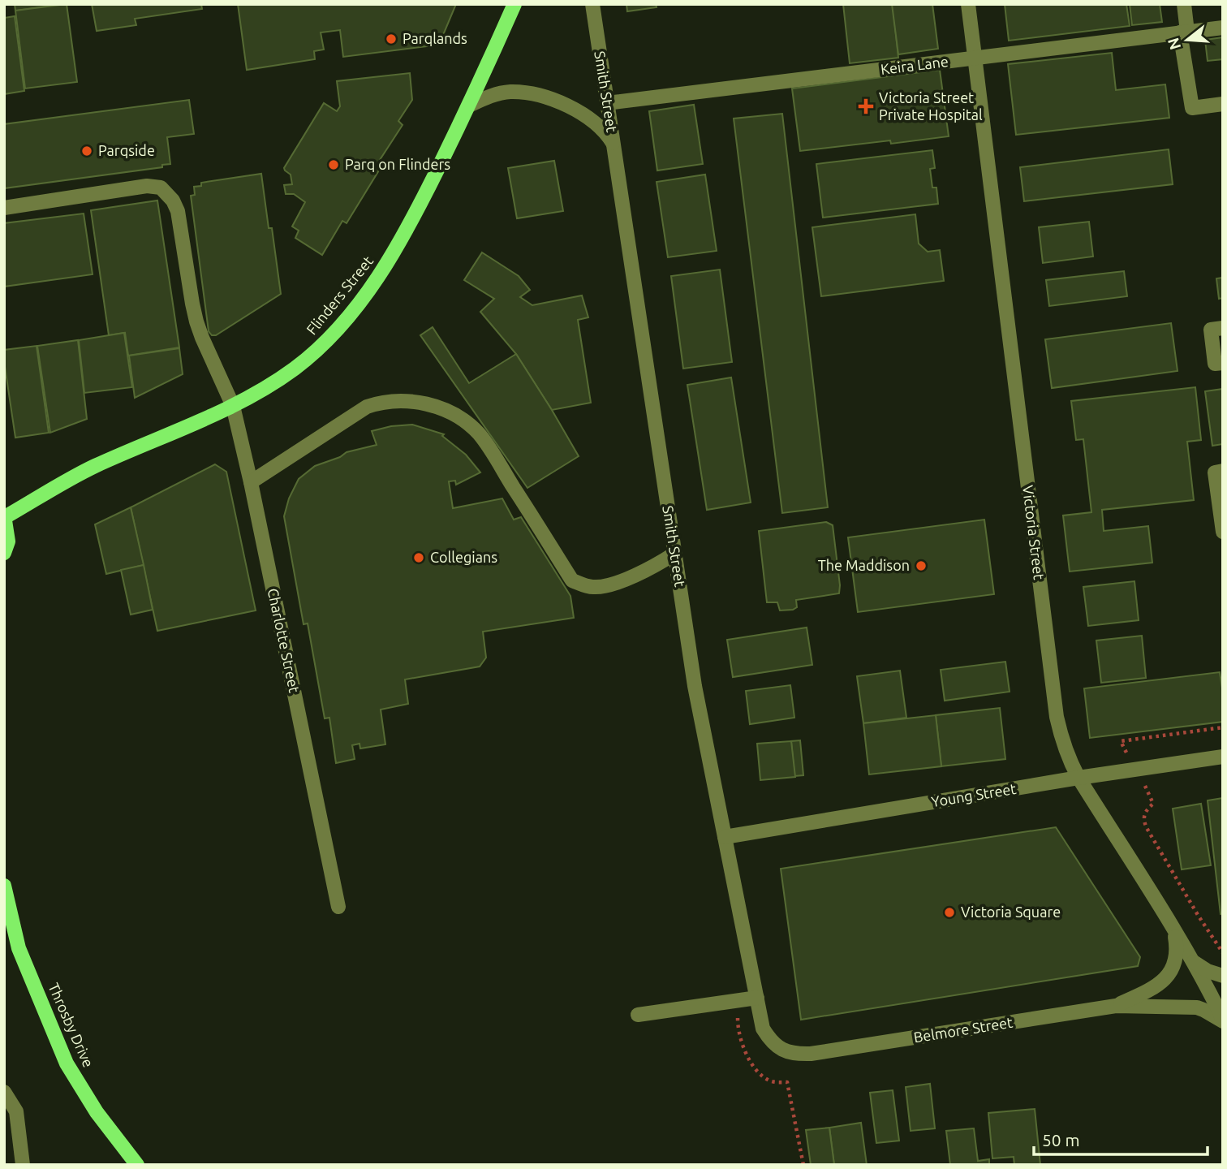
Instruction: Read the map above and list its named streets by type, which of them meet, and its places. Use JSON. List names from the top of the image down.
{
  "streets": {
    "main road": ["Flinders Street", "Throsby Drive"],
    "street": [
      "Keira Lane",
      "Smith Street",
      "Victoria Street",
      "Charlotte Street",
      "Young Street",
      "Belmore Street"
    ]
  },
  "crossings": [
    ["Keira Lane", "Smith Street"],
    ["Keira Lane", "Victoria Street"],
    ["Smith Street", "Young Street"],
    ["Smith Street", "Belmore Street"],
    ["Flinders Street", "Charlotte Street"],
    ["Victoria Street", "Young Street"],
    ["Victoria Street", "Belmore Street"]
  ],
  "places": {
    "other": [
      "Parqlands",
      "Parqside",
      "Parq on Flinders",
      "Collegians",
      "The Maddison",
      "Victoria Square"
    ],
    "health": ["Victoria Street Private Hospital"]
  },
  "scale_bar": "50 m",
  "north": "left"
}
